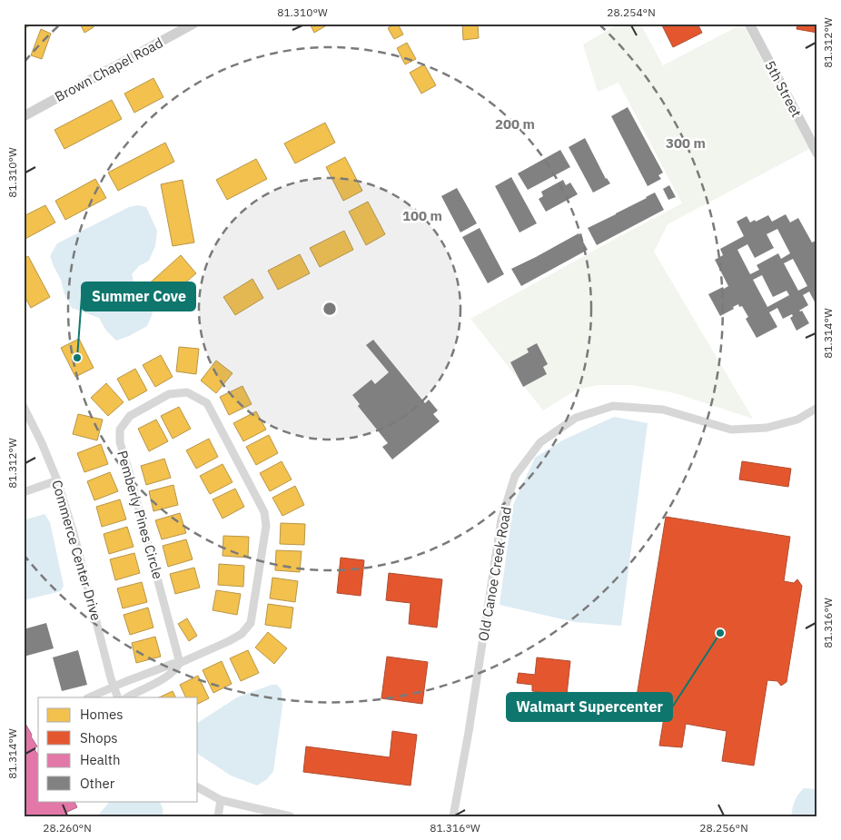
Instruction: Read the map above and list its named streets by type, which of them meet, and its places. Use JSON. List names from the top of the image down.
{
  "streets": {
    "street": [
      "Brown Chapel Road",
      "5th Street",
      "Pemberly Pines Circle",
      "Commerce Center Drive",
      "Old Canoe Creek Road"
    ]
  },
  "crossings": [
    ["Pemberly Pines Circle", "Commerce Center Drive"]
  ],
  "places": ["Summer Cove", "Walmart Supercenter"],
  "legend": [
    "Homes",
    "Shops",
    "Health",
    "Other"
  ],
  "coordinates": [
    "81.310°W",
    "28.254°N",
    "81.312°W",
    "81.314°W",
    "81.316°W",
    "28.260°N",
    "28.256°N"
  ],
  "rings": ["200 m", "300 m", "100 m"]
}
